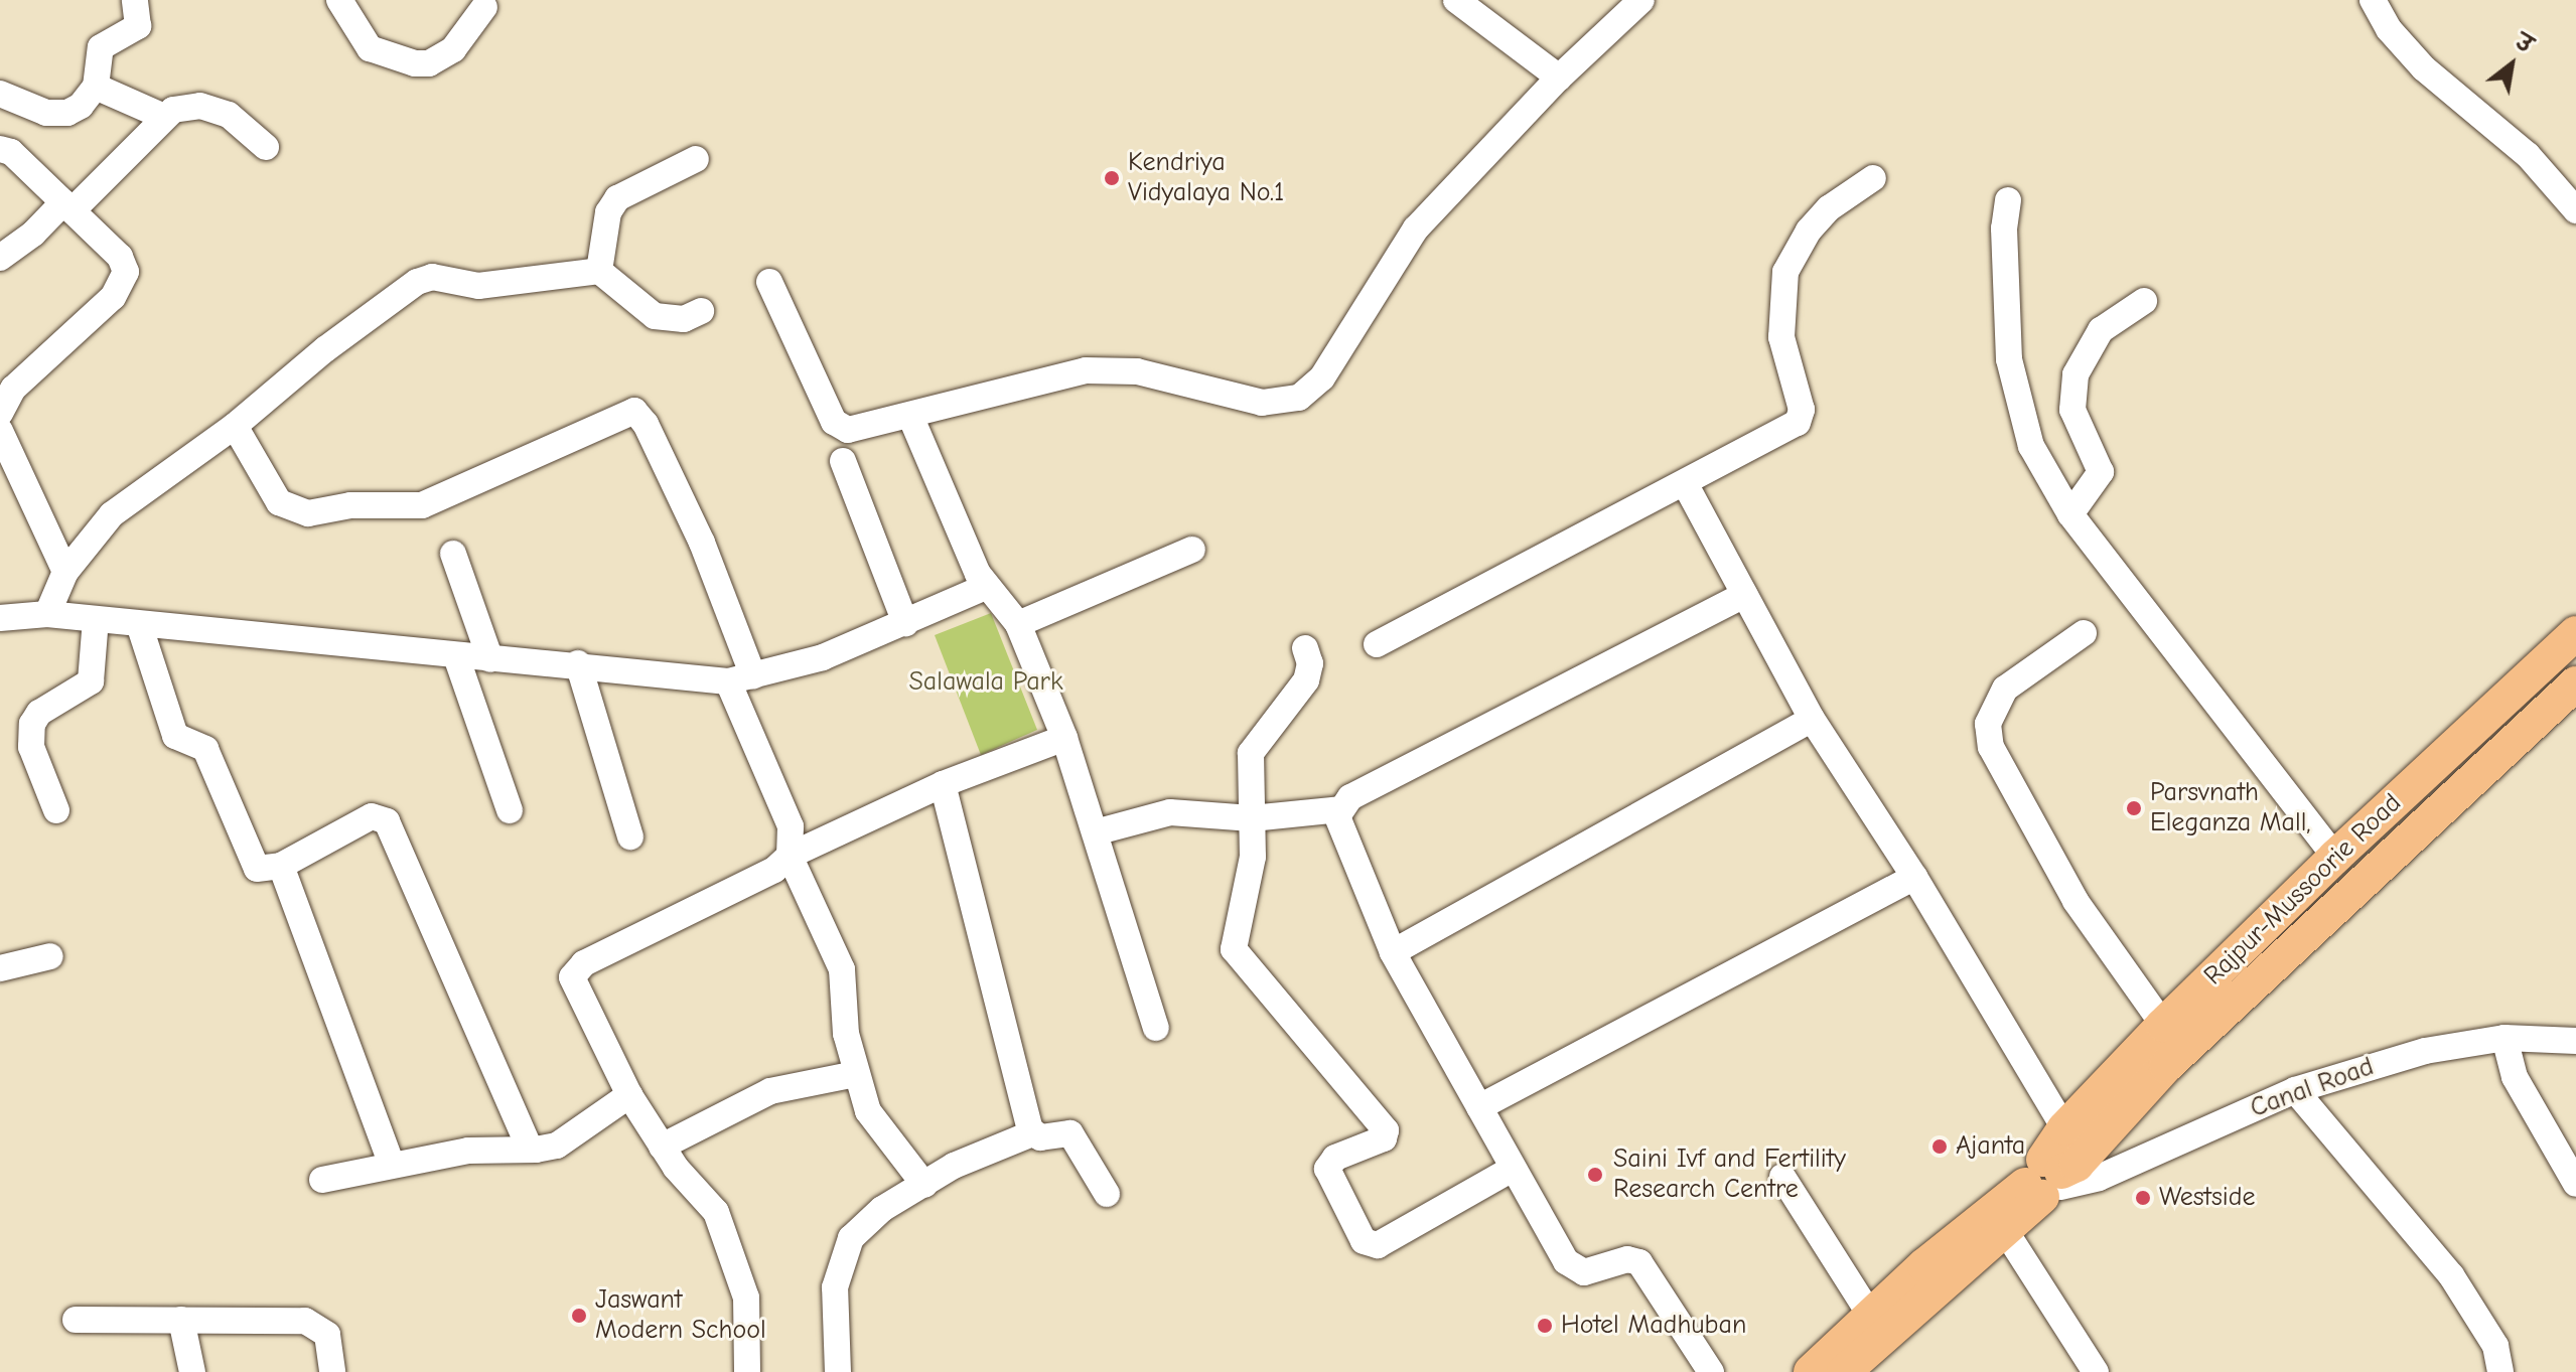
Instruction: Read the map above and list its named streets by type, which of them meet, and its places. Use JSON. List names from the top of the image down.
{
  "streets": {
    "main road": ["Rajpur-Mussoorie Road"],
    "street": ["Canal Road"]
  },
  "crossings": [
    ["Rajpur-Mussoorie Road", "Canal Road"]
  ],
  "parks": ["Salawala Park"],
  "places": [
    "Kendriya Vidyalaya No.1",
    "Parsvnath Eleganza Mall,",
    "Ajanta",
    "Saini Ivf and Fertility Research Centre",
    "Westside",
    "Jaswant Modern School",
    "Hotel Madhuban"
  ],
  "north": "top right"
}
